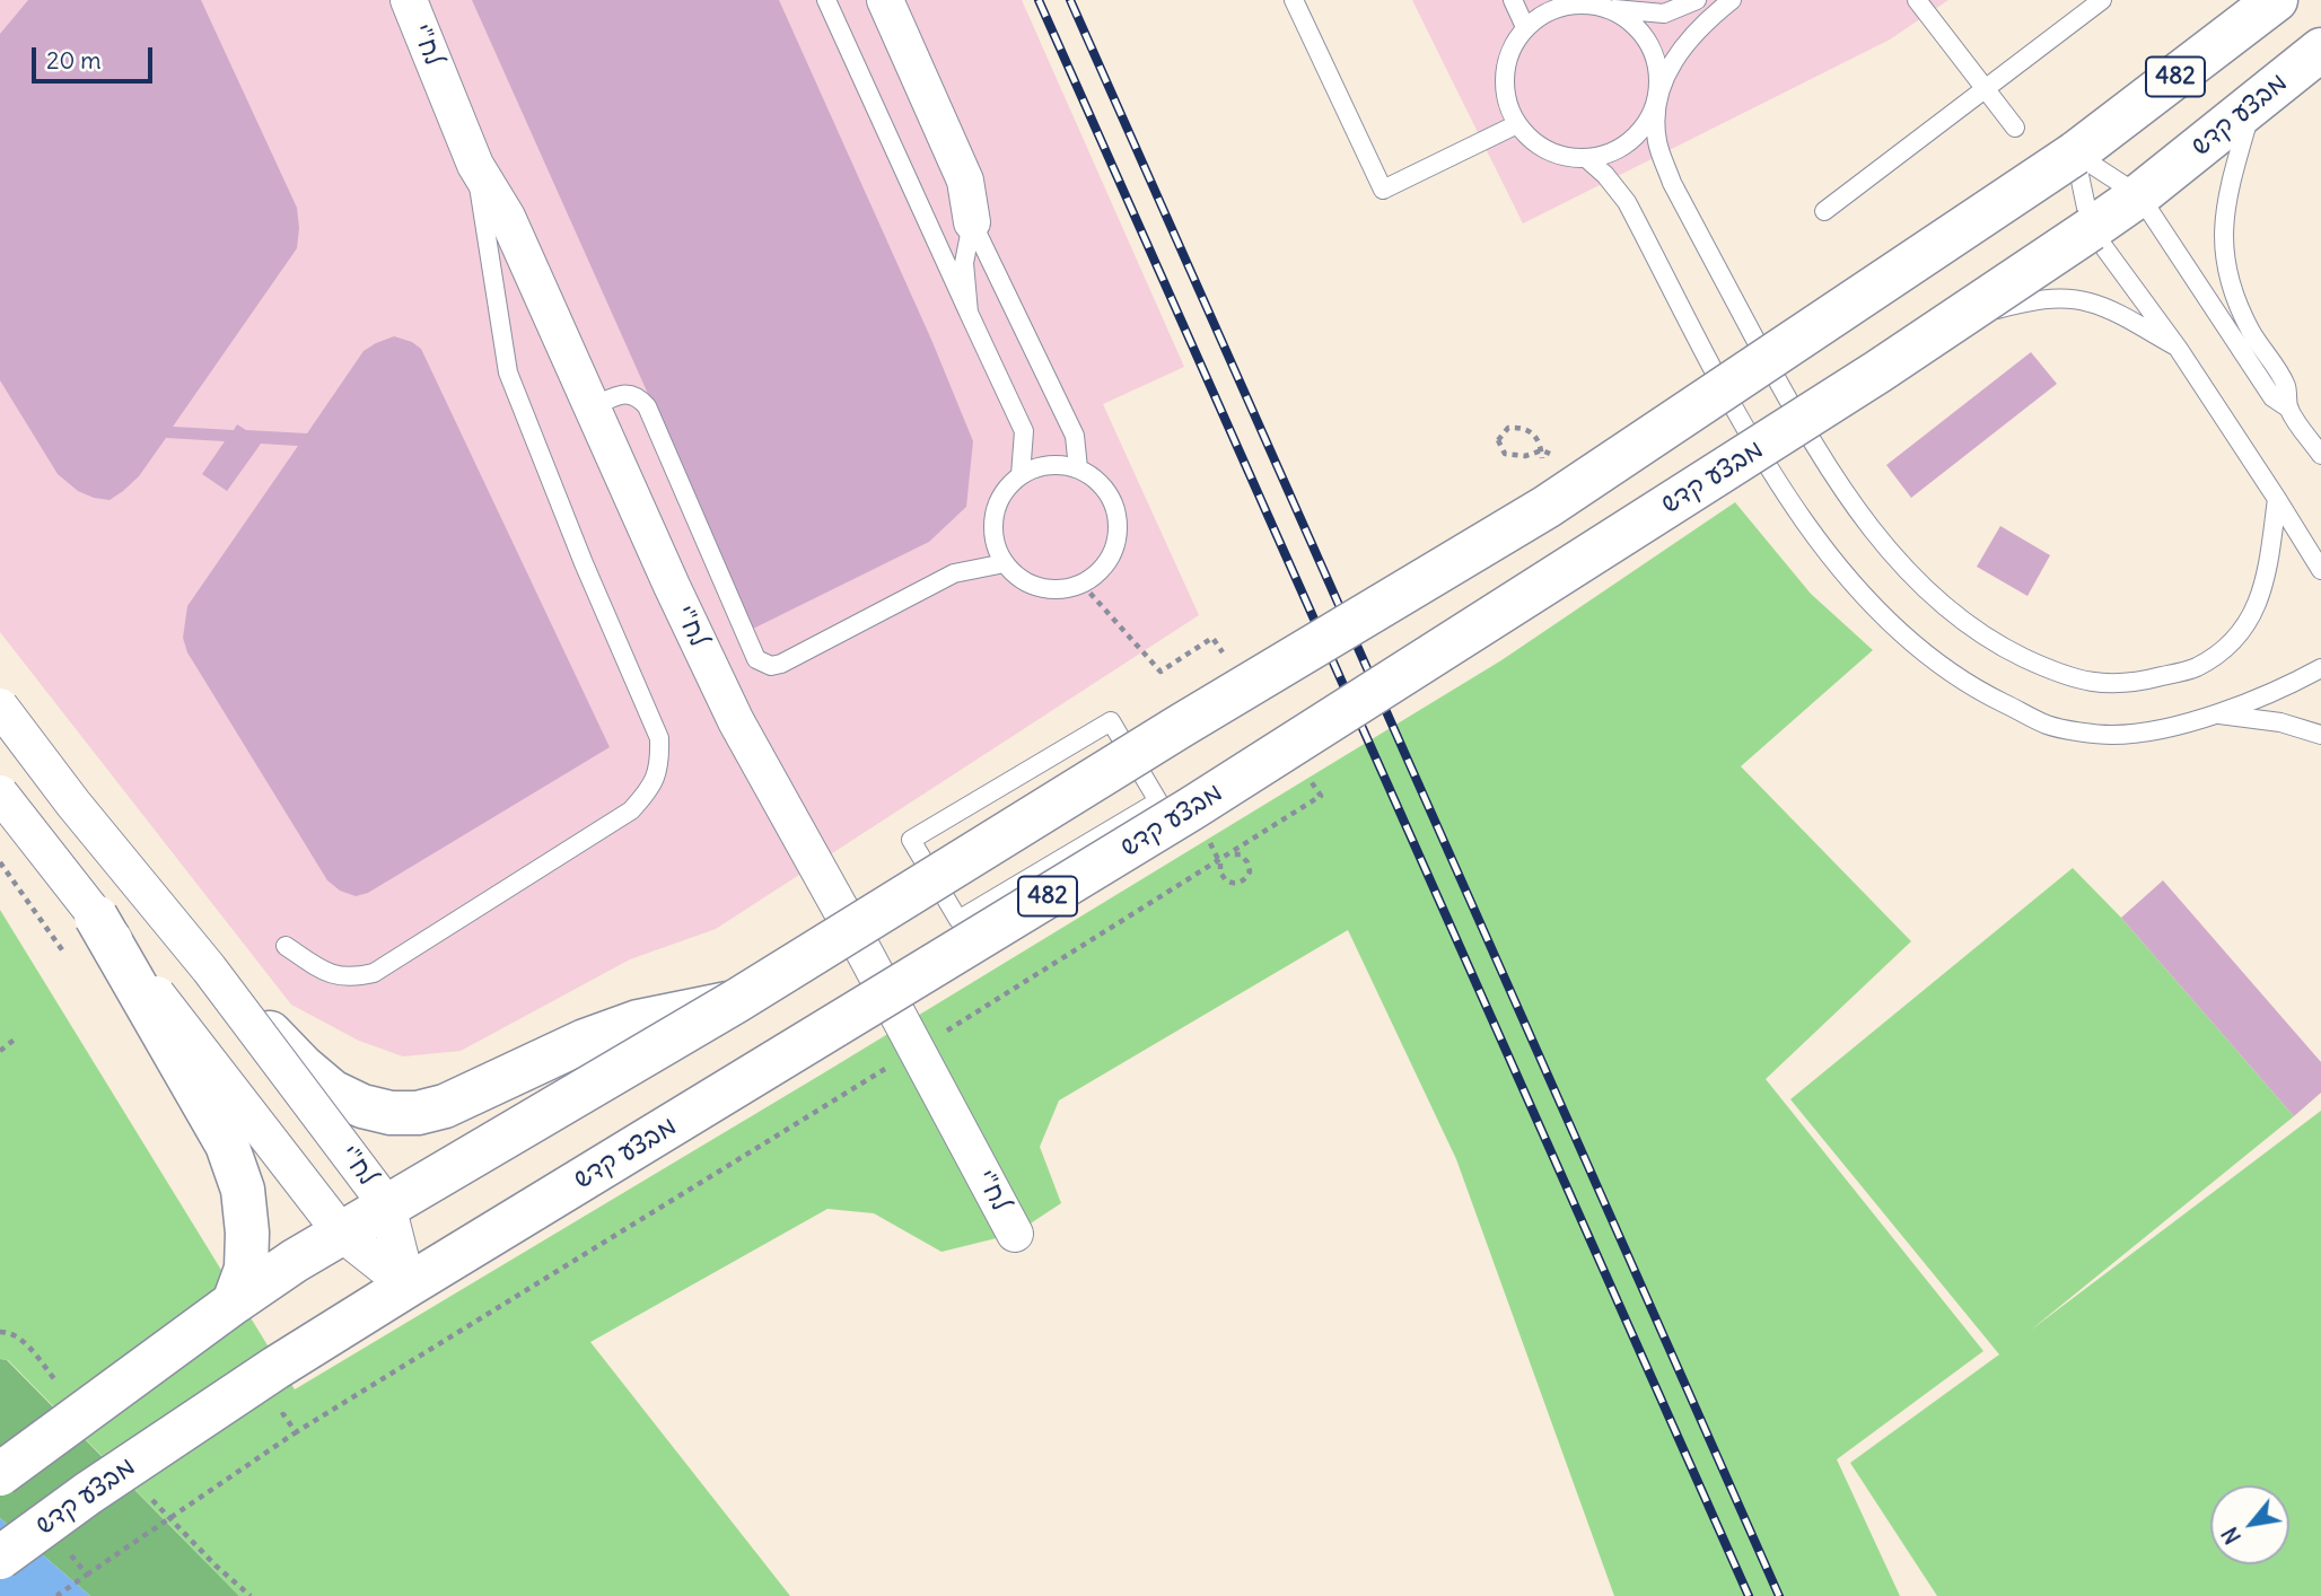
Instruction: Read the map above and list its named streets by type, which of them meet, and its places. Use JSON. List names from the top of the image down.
{
  "streets": {
    "main road": ["482", "מבצע קדש"],
    "street": ["לח\"י"]
  },
  "crossings": [
    ["לח\"י", "482"],
    ["לח\"י", "מבצע קדש"]
  ],
  "scale_bar": "20 m",
  "north": "bottom left"
}
